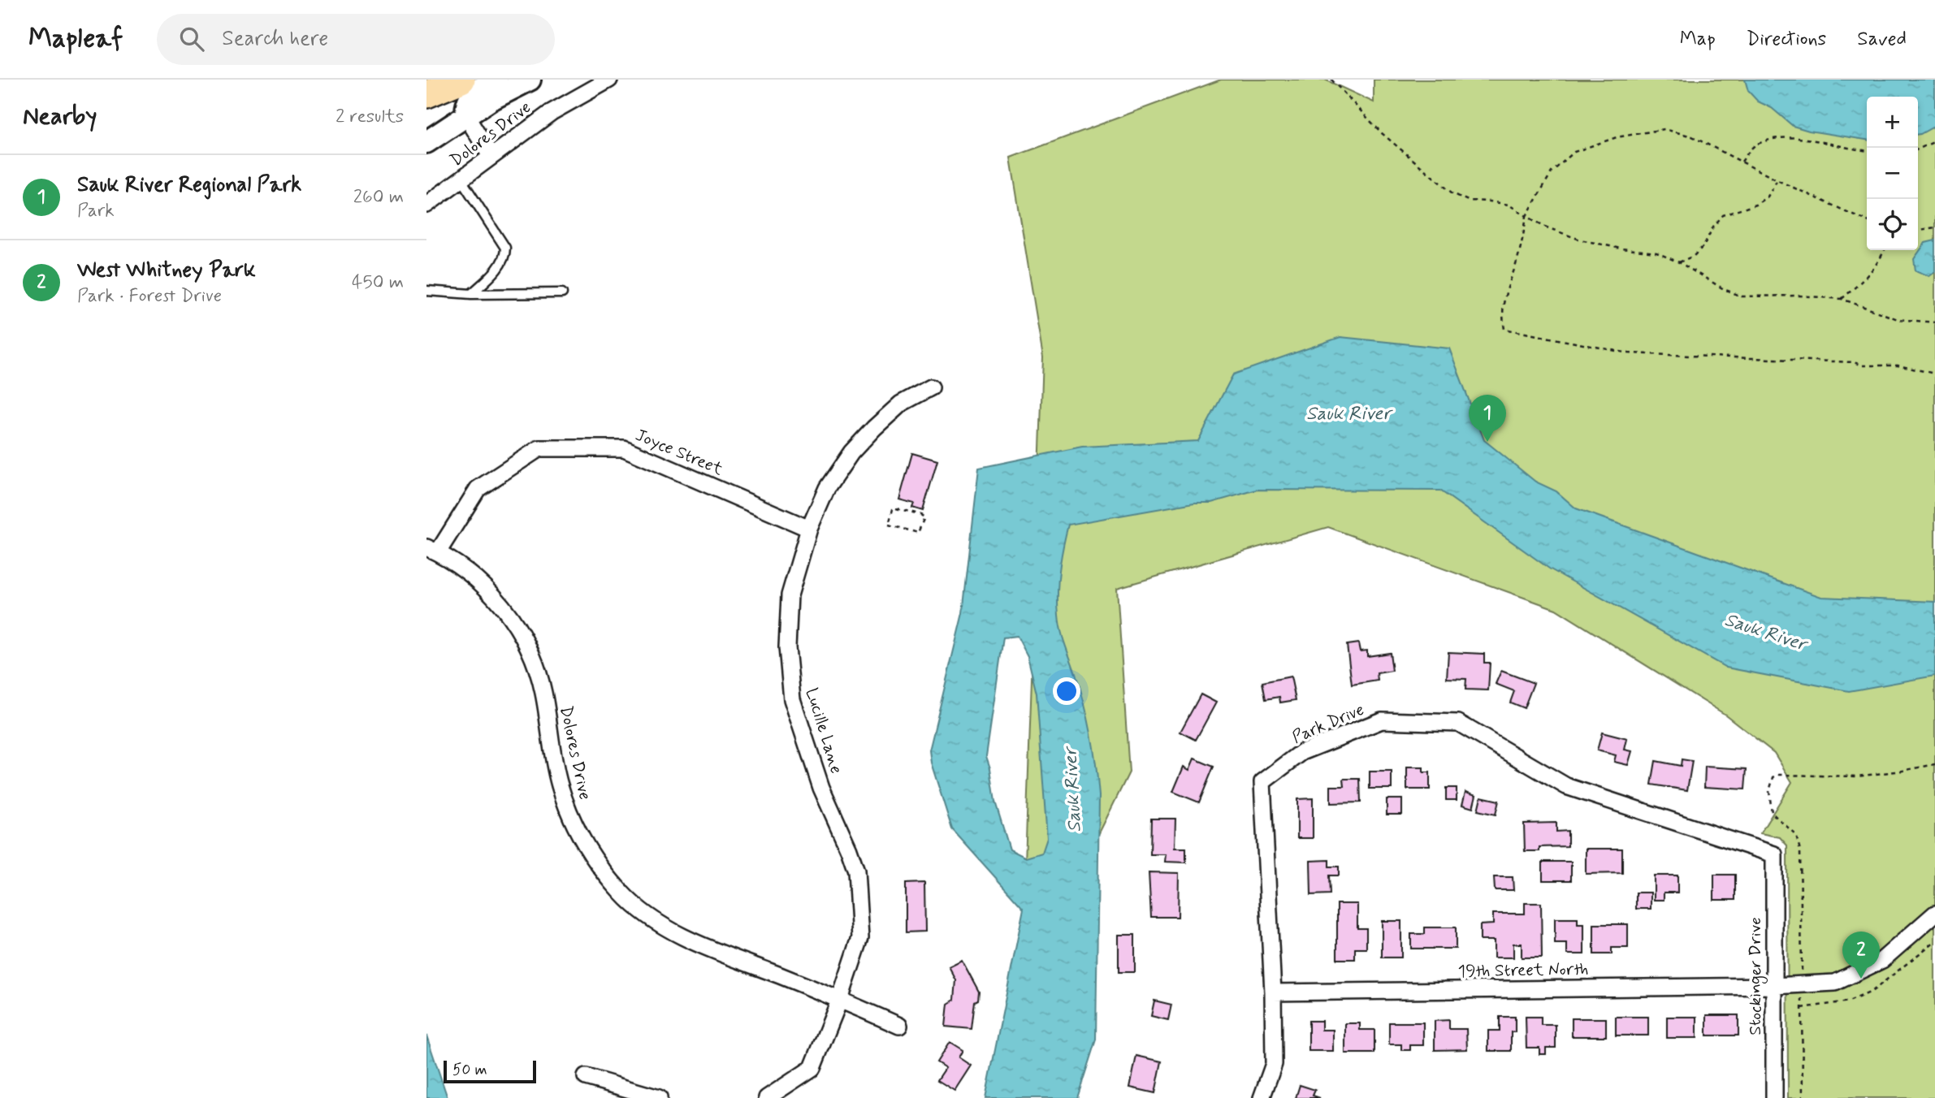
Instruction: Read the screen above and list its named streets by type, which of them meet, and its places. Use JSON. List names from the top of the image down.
{
  "streets": {
    "street": [
      "Dolores Drive",
      "Joyce Street",
      "Park Drive",
      "Lucille Lane",
      "19th Street North",
      "Stockinger Drive"
    ]
  },
  "crossings": [
    ["Dolores Drive", "Joyce Street"],
    ["Dolores Drive", "Lucille Lane"],
    ["Joyce Street", "Lucille Lane"],
    ["Park Drive", "19th Street North"],
    ["Park Drive", "Stockinger Drive"],
    ["19th Street North", "Stockinger Drive"]
  ],
  "water": ["Sauk River"],
  "scale_bar": "50 m",
  "page": {
    "header": "Mapleaf",
    "search": "Search here",
    "nav": ["Map", "Directions", "Saved"],
    "heading": ["Nearby", "2 results"],
    "map_buttons": ["+", "−"],
    "list": [
      {
        "mark": "1",
        "name": "Sauk River Regional Park",
        "note": "Park",
        "value": "260 m"
      },
      {
        "mark": "2",
        "name": "West Whitney Park",
        "note": "Park · Forest Drive",
        "value": "450 m"
      }
    ],
    "pins": ["1", "2"],
    "scale": "50 m"
  }
}
